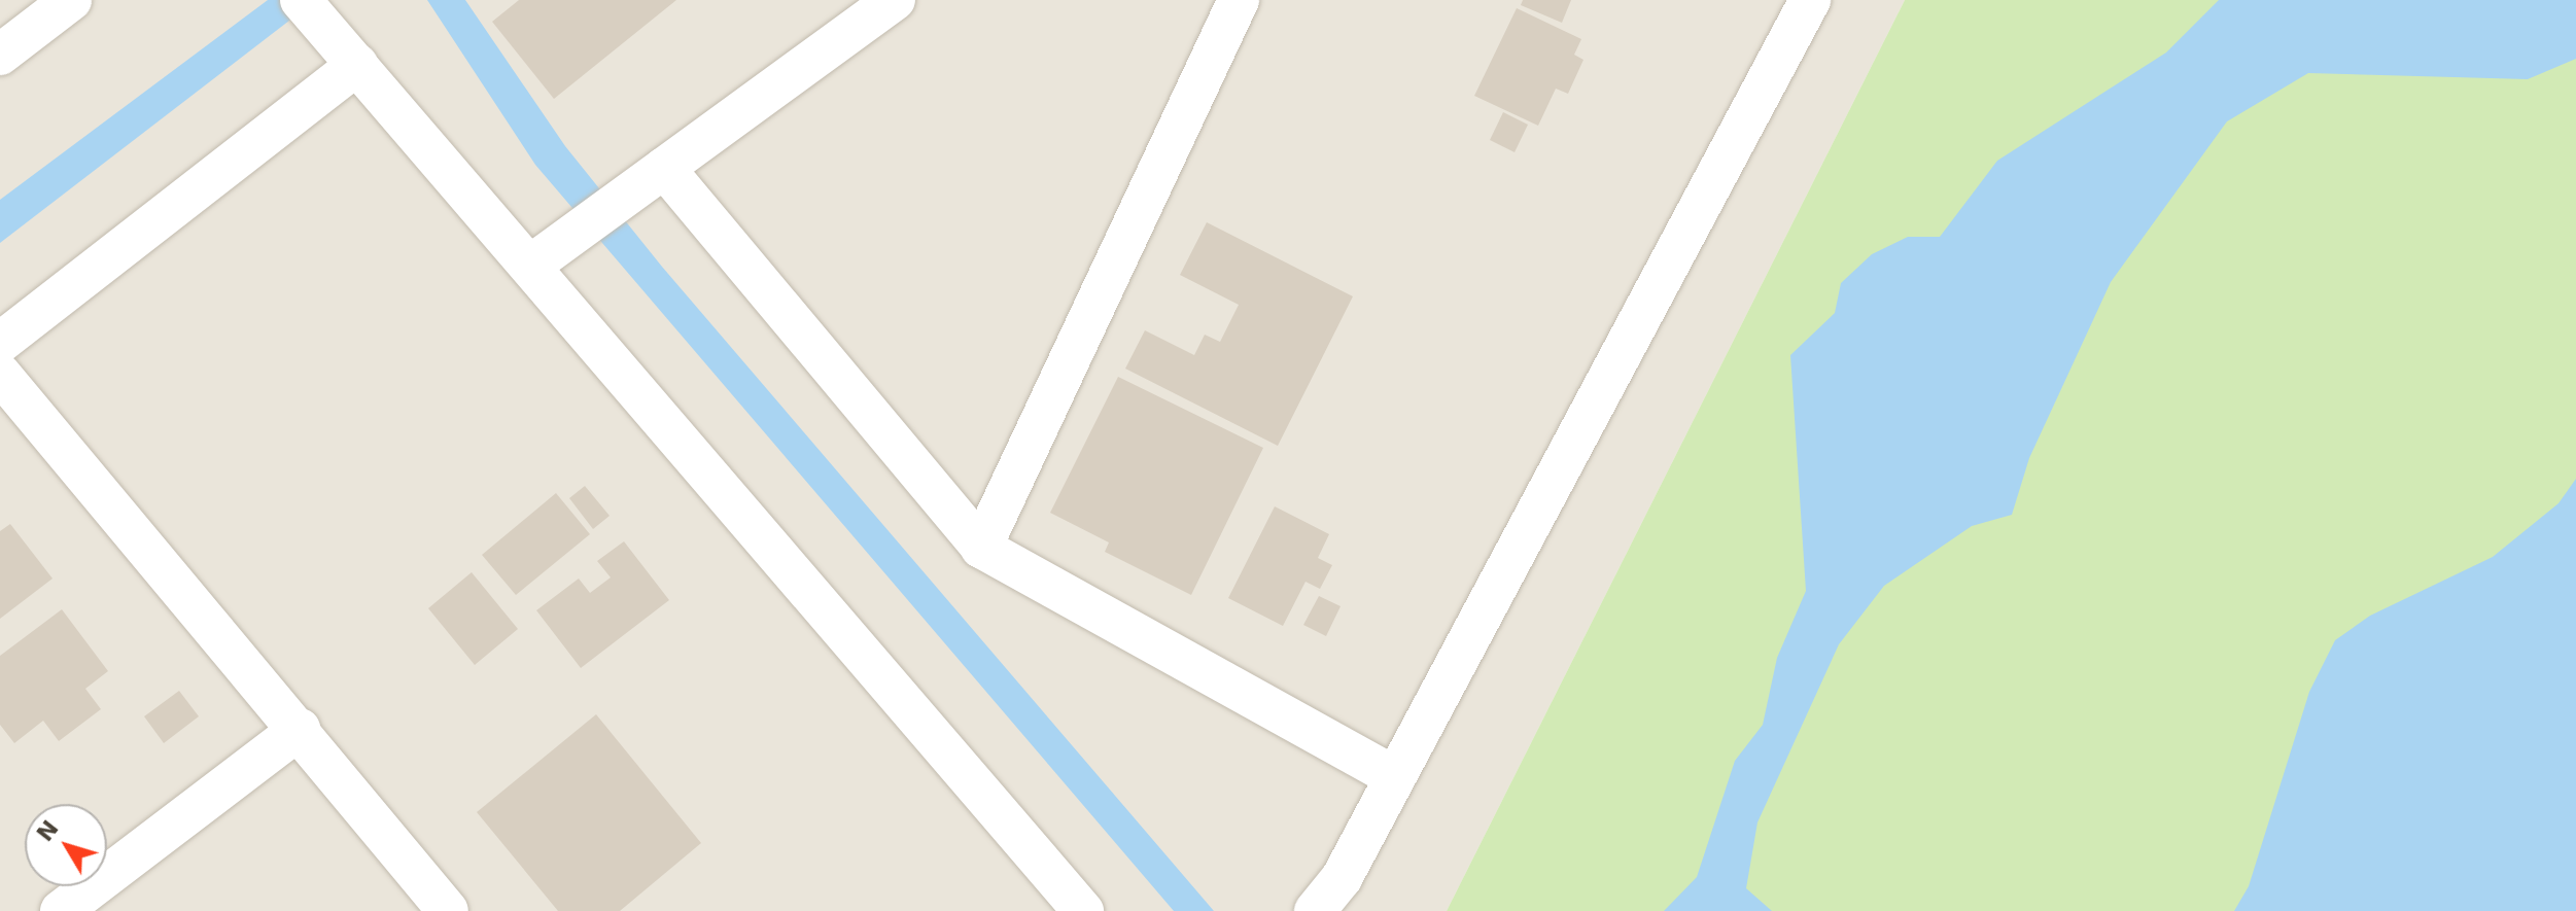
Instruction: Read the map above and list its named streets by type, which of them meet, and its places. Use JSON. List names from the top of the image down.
{
  "north": "top left"
}
